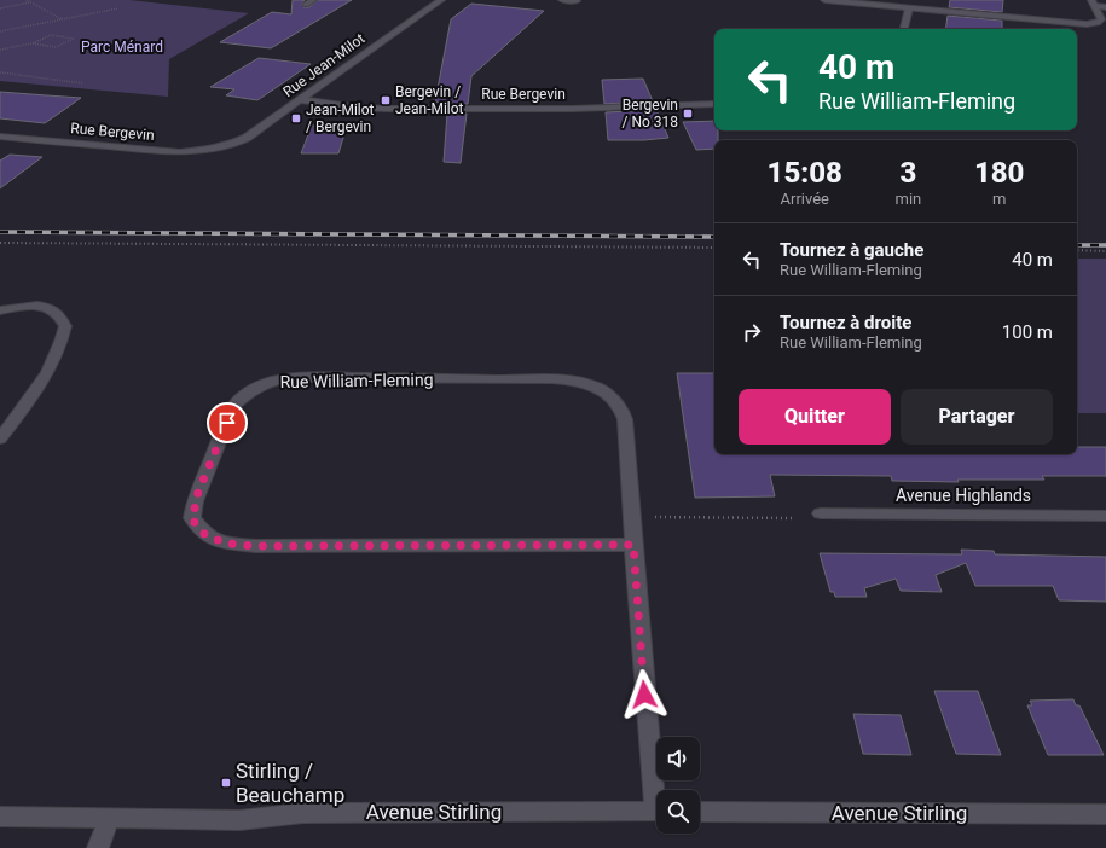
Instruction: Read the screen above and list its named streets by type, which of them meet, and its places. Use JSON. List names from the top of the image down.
{
  "streets": {
    "street": [
      "Rue Jean-Milot",
      "Rue Bergevin",
      "Rue William-Fleming",
      "Avenue Highlands",
      "Avenue Stirling"
    ]
  },
  "crossings": [
    ["Rue Jean-Milot", "Rue Bergevin"]
  ],
  "parks": ["Parc Ménard"],
  "places": {
    "transit": [
      "Bergevin / Jean-Milot",
      "Bergevin / No 318",
      "Jean-Milot / Bergevin",
      "Stirling / Beauchamp"
    ]
  },
  "page": {
    "turn": ["40 m", "Rue William-Fleming"],
    "eta": [
      "15:08",
      "Arrivée",
      "3",
      "min",
      "180",
      "m"
    ],
    "list": [
      {
        "name": "Tournez à gauche",
        "note": "Rue William-Fleming",
        "value": "40 m"
      },
      {
        "name": "Tournez à droite",
        "note": "Rue William-Fleming",
        "value": "100 m"
      }
    ],
    "buttons": ["Quitter", "Partager"]
  }
}
